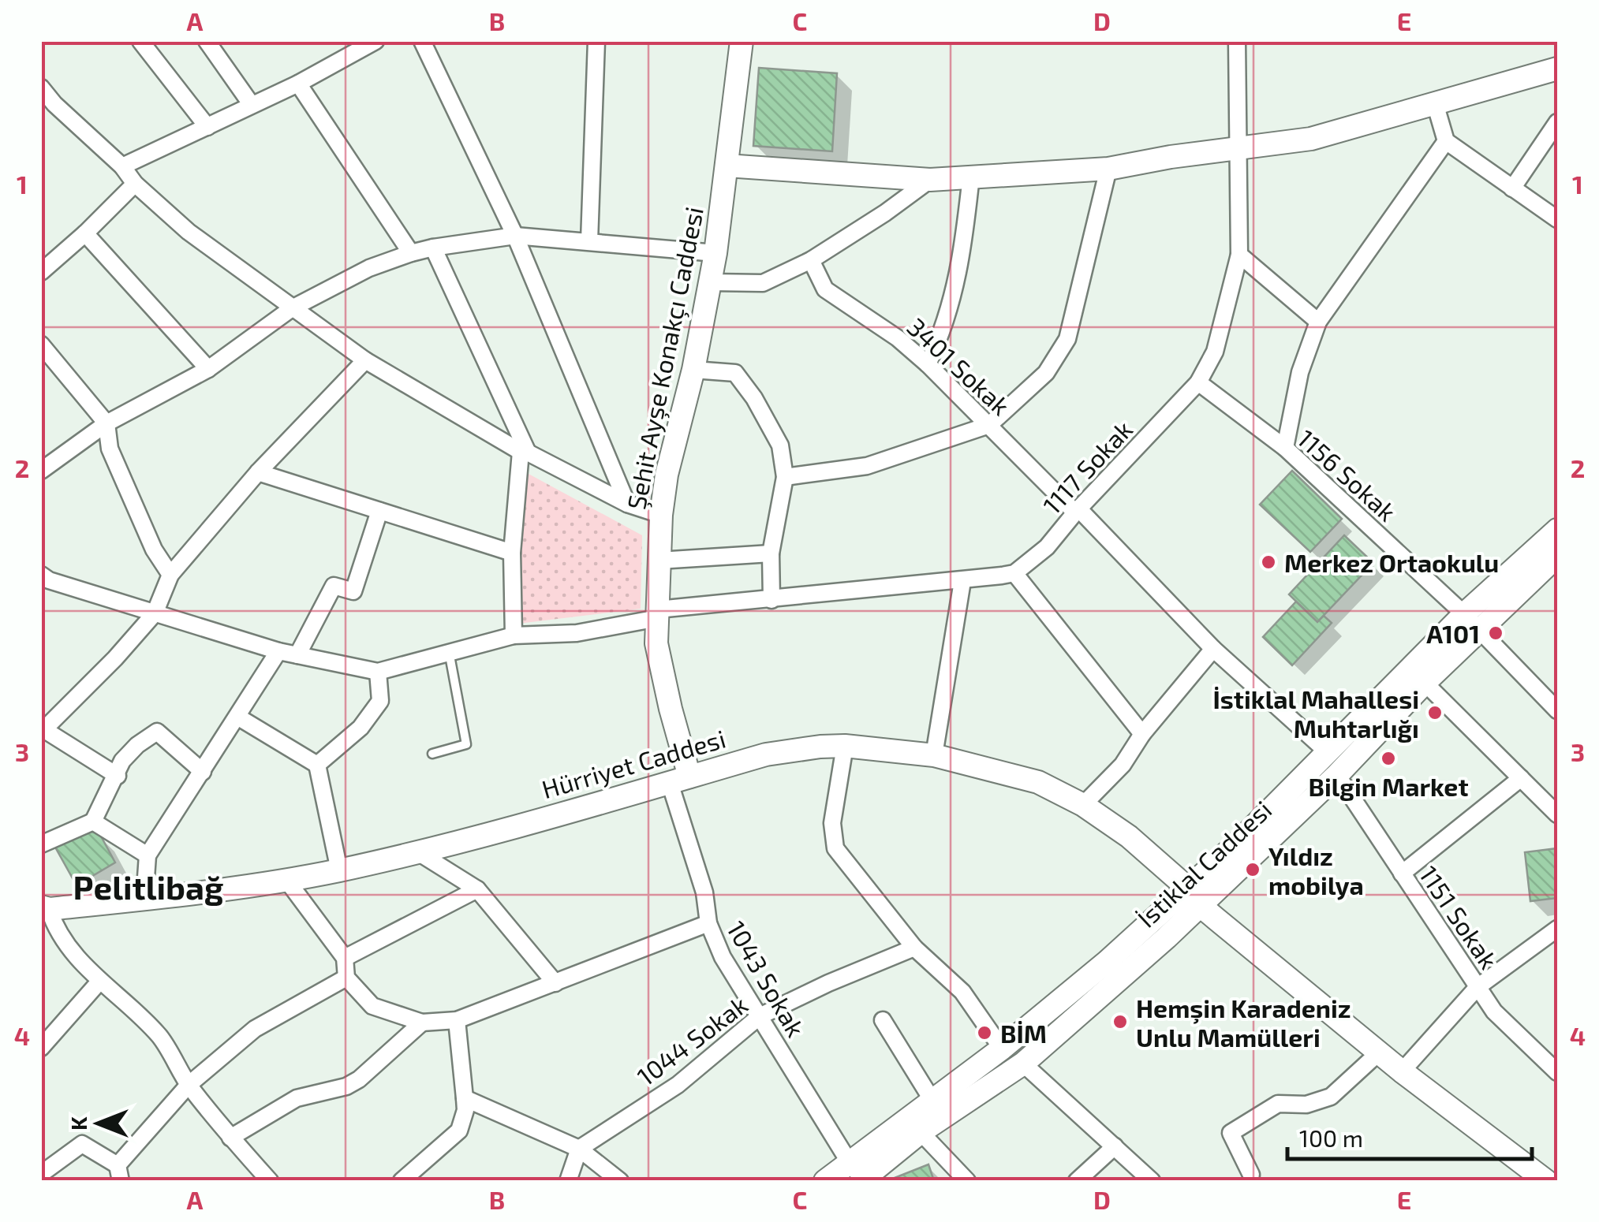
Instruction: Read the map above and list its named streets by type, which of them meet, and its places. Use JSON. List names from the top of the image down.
{
  "streets": {
    "street": [
      "Şehit Ayşe Konakçı Caddesi",
      "3401 Sokak",
      "1117 Sokak",
      "1156 Sokak",
      "Hürriyet Caddesi",
      "İstiklal Caddesi",
      "1151 Sokak",
      "1043 Sokak",
      "1044 Sokak"
    ]
  },
  "crossings": [
    ["Şehit Ayşe Konakçı Caddesi", "Hürriyet Caddesi"],
    ["Şehit Ayşe Konakçı Caddesi", "1043 Sokak"],
    ["3401 Sokak", "1117 Sokak"],
    ["3401 Sokak", "İstiklal Caddesi"],
    ["1117 Sokak", "1156 Sokak"],
    ["1156 Sokak", "İstiklal Caddesi"],
    ["Hürriyet Caddesi", "İstiklal Caddesi"],
    ["Hürriyet Caddesi", "1043 Sokak"],
    ["İstiklal Caddesi", "1151 Sokak"],
    ["İstiklal Caddesi", "1043 Sokak"],
    ["1043 Sokak", "1044 Sokak"]
  ],
  "districts": ["Pelitlibağ"],
  "places": [
    "Merkez Ortaokulu",
    "A101",
    "İstiklal Mahallesi Muhtarlığı",
    "Bilgin Market",
    "Yıldız mobilya",
    "Hemşin Karadeniz Unlu Mamülleri",
    "BİM"
  ],
  "scale_bar": "100 m",
  "north": "left",
  "grid": {
    "columns": [
      "A",
      "B",
      "C",
      "D",
      "E"
    ],
    "rows": [
      "1",
      "2",
      "3",
      "4"
    ]
  }
}
